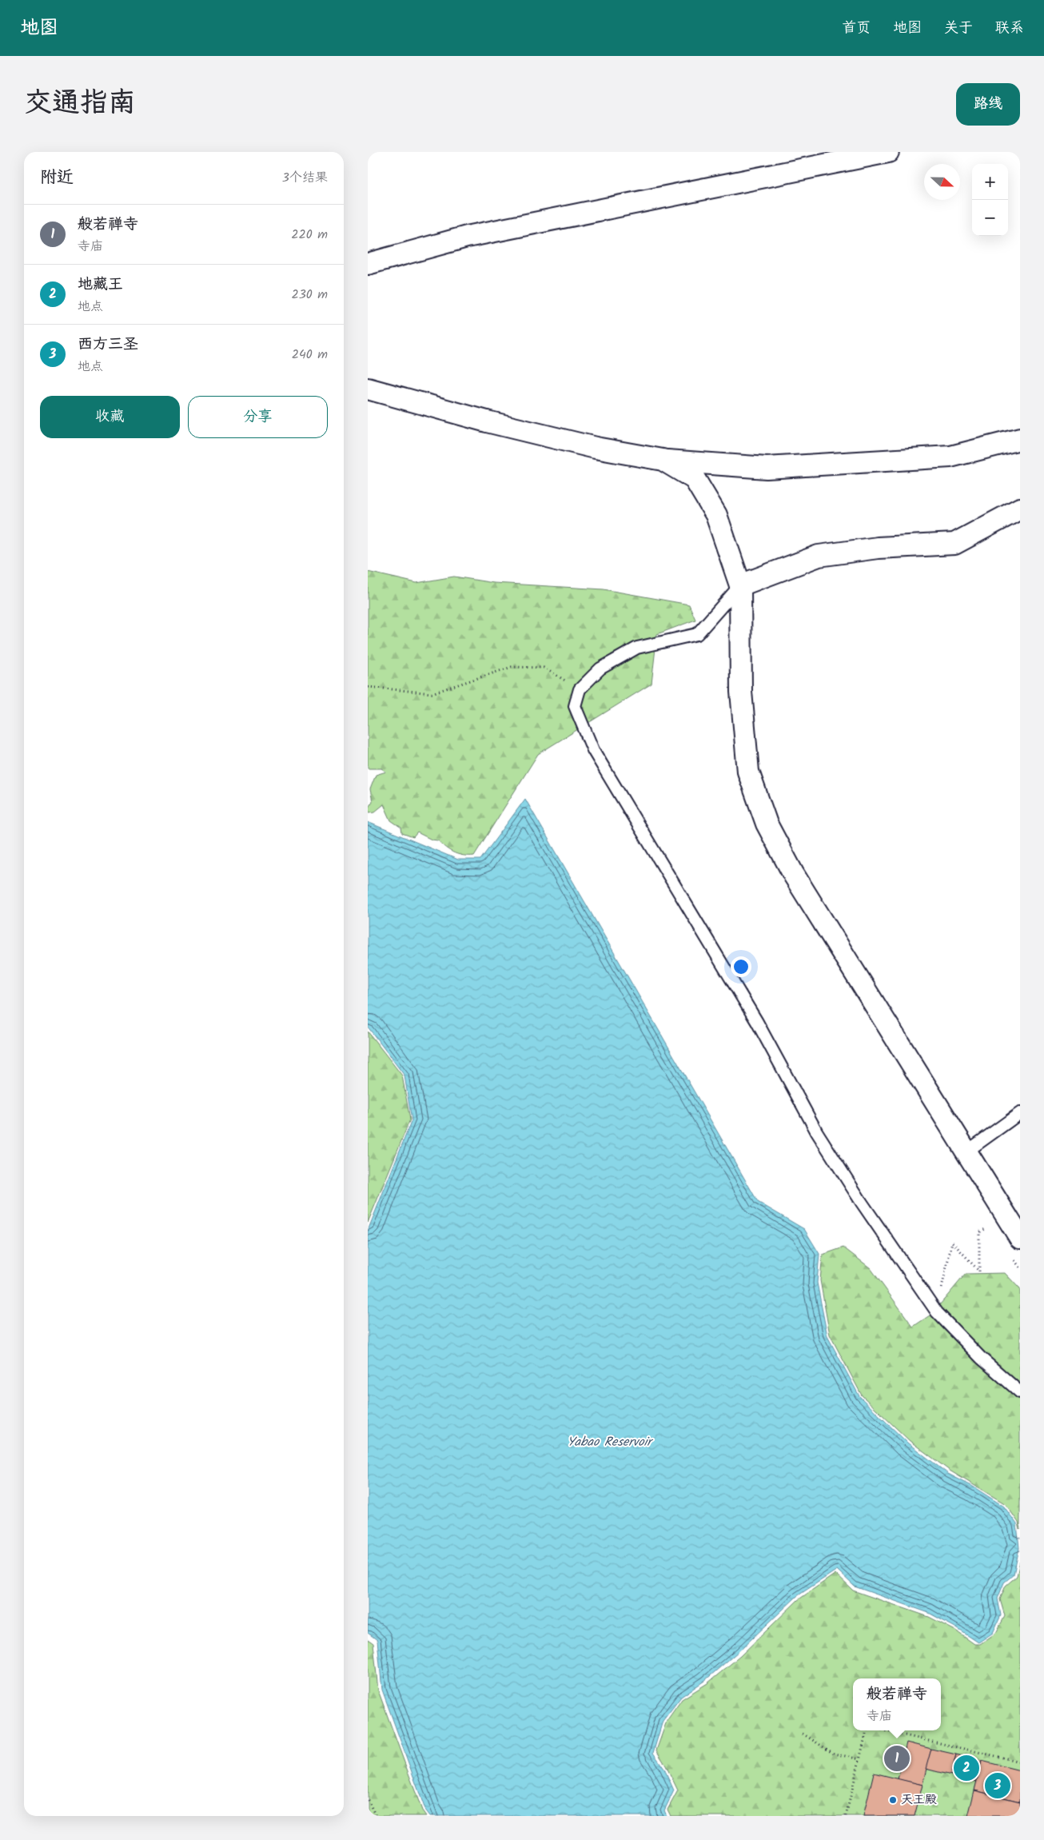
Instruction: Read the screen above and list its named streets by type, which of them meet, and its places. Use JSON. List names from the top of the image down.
{
  "water": ["Yabao Reservoir"],
  "places": ["天王殿"],
  "north": "right",
  "page": {
    "header": "地图",
    "nav": [
      "首页",
      "地图",
      "关于",
      "联系"
    ],
    "title": "交通指南",
    "buttons": [
      "路线",
      ["收藏", "分享"]
    ],
    "heading": ["附近", "3个结果"],
    "map_buttons": ["+", "−"],
    "list": [
      {
        "mark": "1",
        "name": "般若禅寺",
        "note": "寺庙",
        "value": "220 m"
      },
      {
        "mark": "2",
        "name": "地藏王",
        "note": "地点",
        "value": "230 m"
      },
      {
        "mark": "3",
        "name": "西方三圣",
        "note": "地点",
        "value": "240 m"
      }
    ],
    "popup": ["般若禅寺", "寺庙"],
    "pins": ["1", "2", "3"]
  }
}
